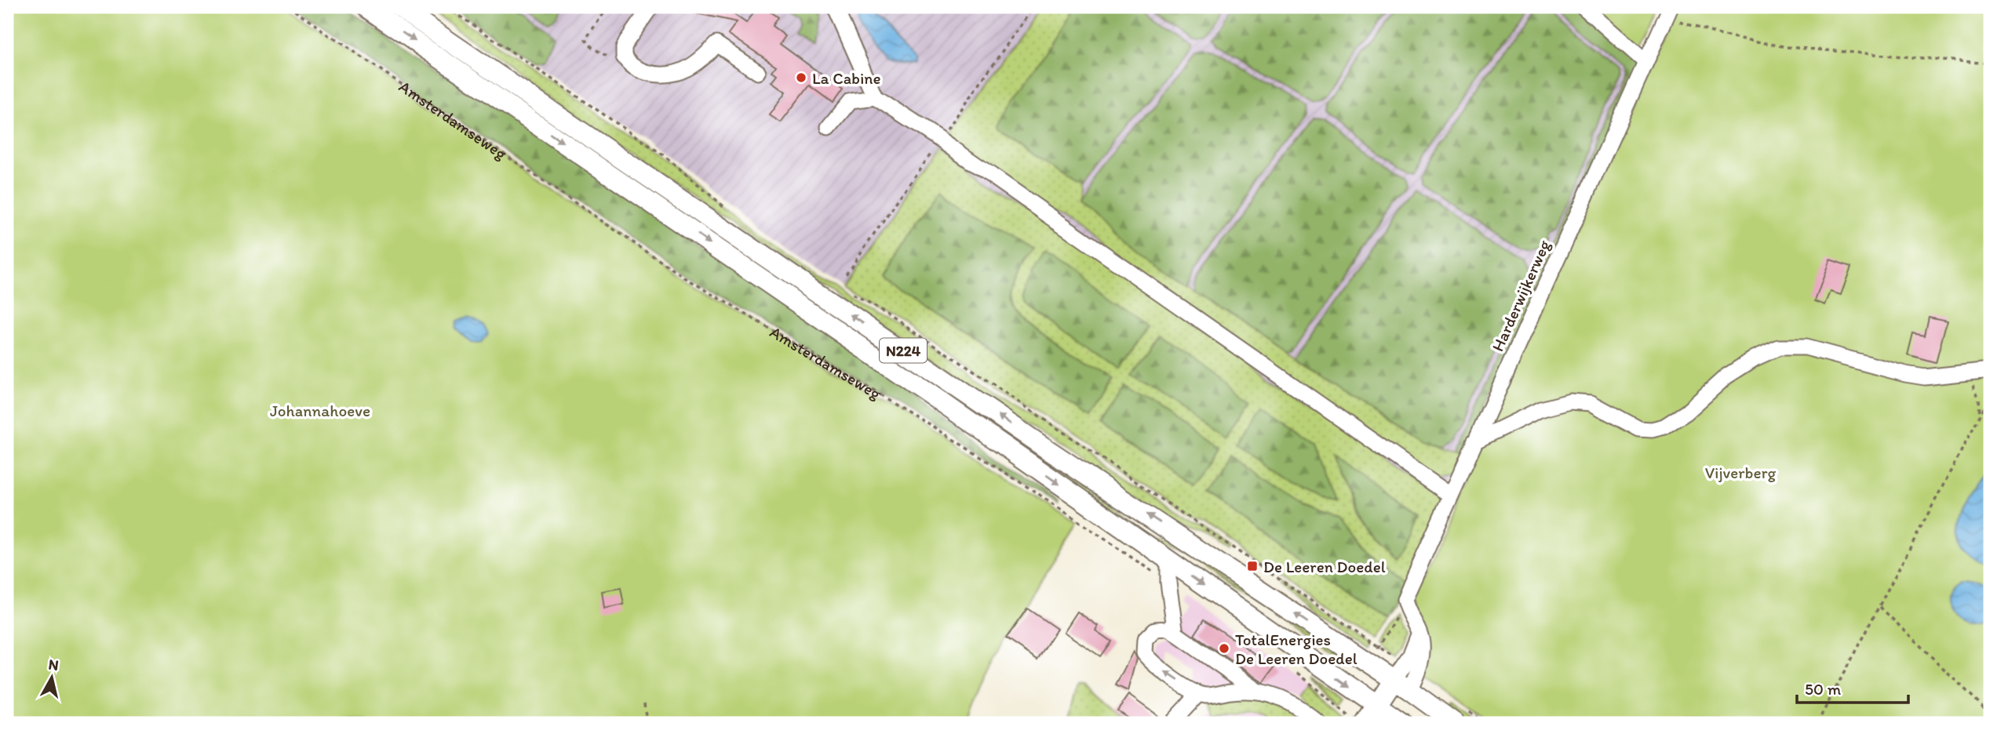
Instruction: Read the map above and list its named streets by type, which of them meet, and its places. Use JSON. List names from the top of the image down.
{
  "streets": {
    "main road": ["Amsterdamseweg", "N224"],
    "street": ["Harderwijkerweg"]
  },
  "parks": ["Johannahoeve", "Vijverberg"],
  "places": {
    "other": ["La Cabine", "TotalEnergies De Leeren Doedel"],
    "transit": ["De Leeren Doedel"]
  },
  "scale_bar": "50 m",
  "north": "top"
}
